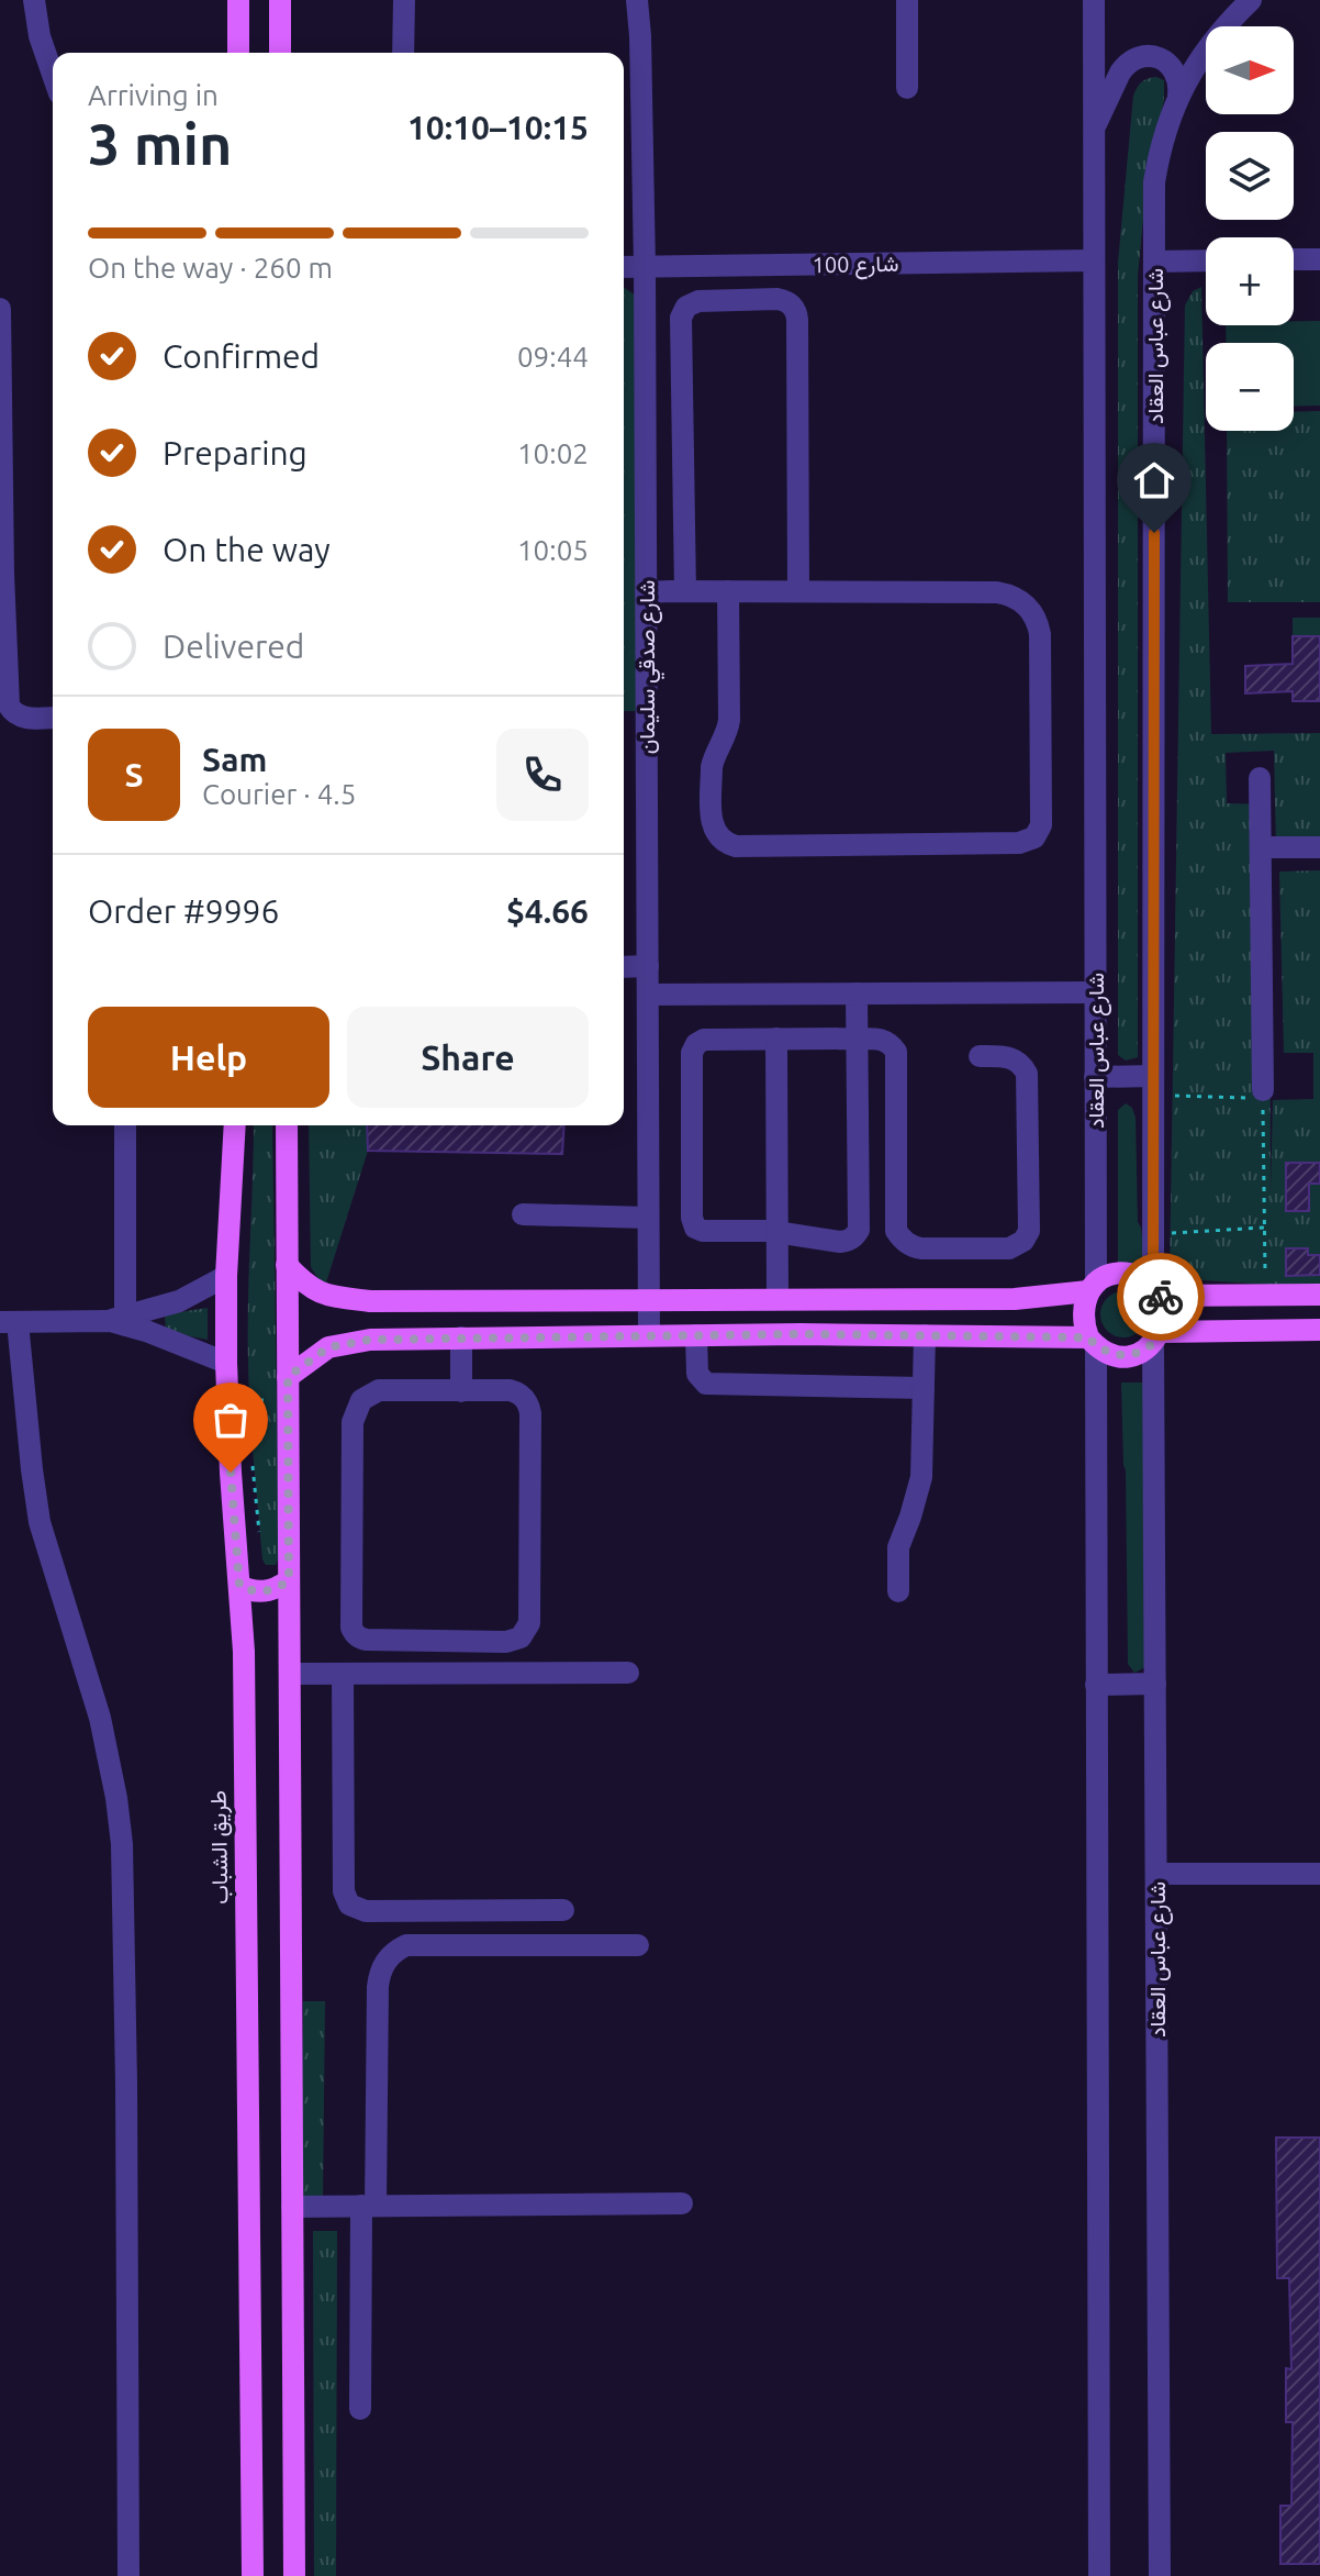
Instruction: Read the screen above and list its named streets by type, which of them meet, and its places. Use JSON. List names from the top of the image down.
{
  "streets": {
    "main road": ["طريق الشباب"],
    "street": ["شارع 100", "شارع عباس العقاد", "شارع صدقي سليمان"]
  },
  "crossings": [
    ["شارع 100", "شارع عباس العقاد"],
    ["شارع 100", "شارع صدقي سليمان"]
  ],
  "north": "right",
  "page": {
    "map_buttons": ["+", "−"],
    "heading": ["3 min", "Arriving in", "10:10–10:15"],
    "panel": [
      "Sam",
      "Courier · 4.5",
      "Order #9996",
      "$4.66"
    ],
    "bar": "On the way · 260 m",
    "list": [
      ["Confirmed", "09:44"],
      ["Preparing", "10:02"],
      ["On the way", "10:05"],
      "Delivered"
    ],
    "round": "S",
    "buttons": ["Help", "Share"]
  }
}
